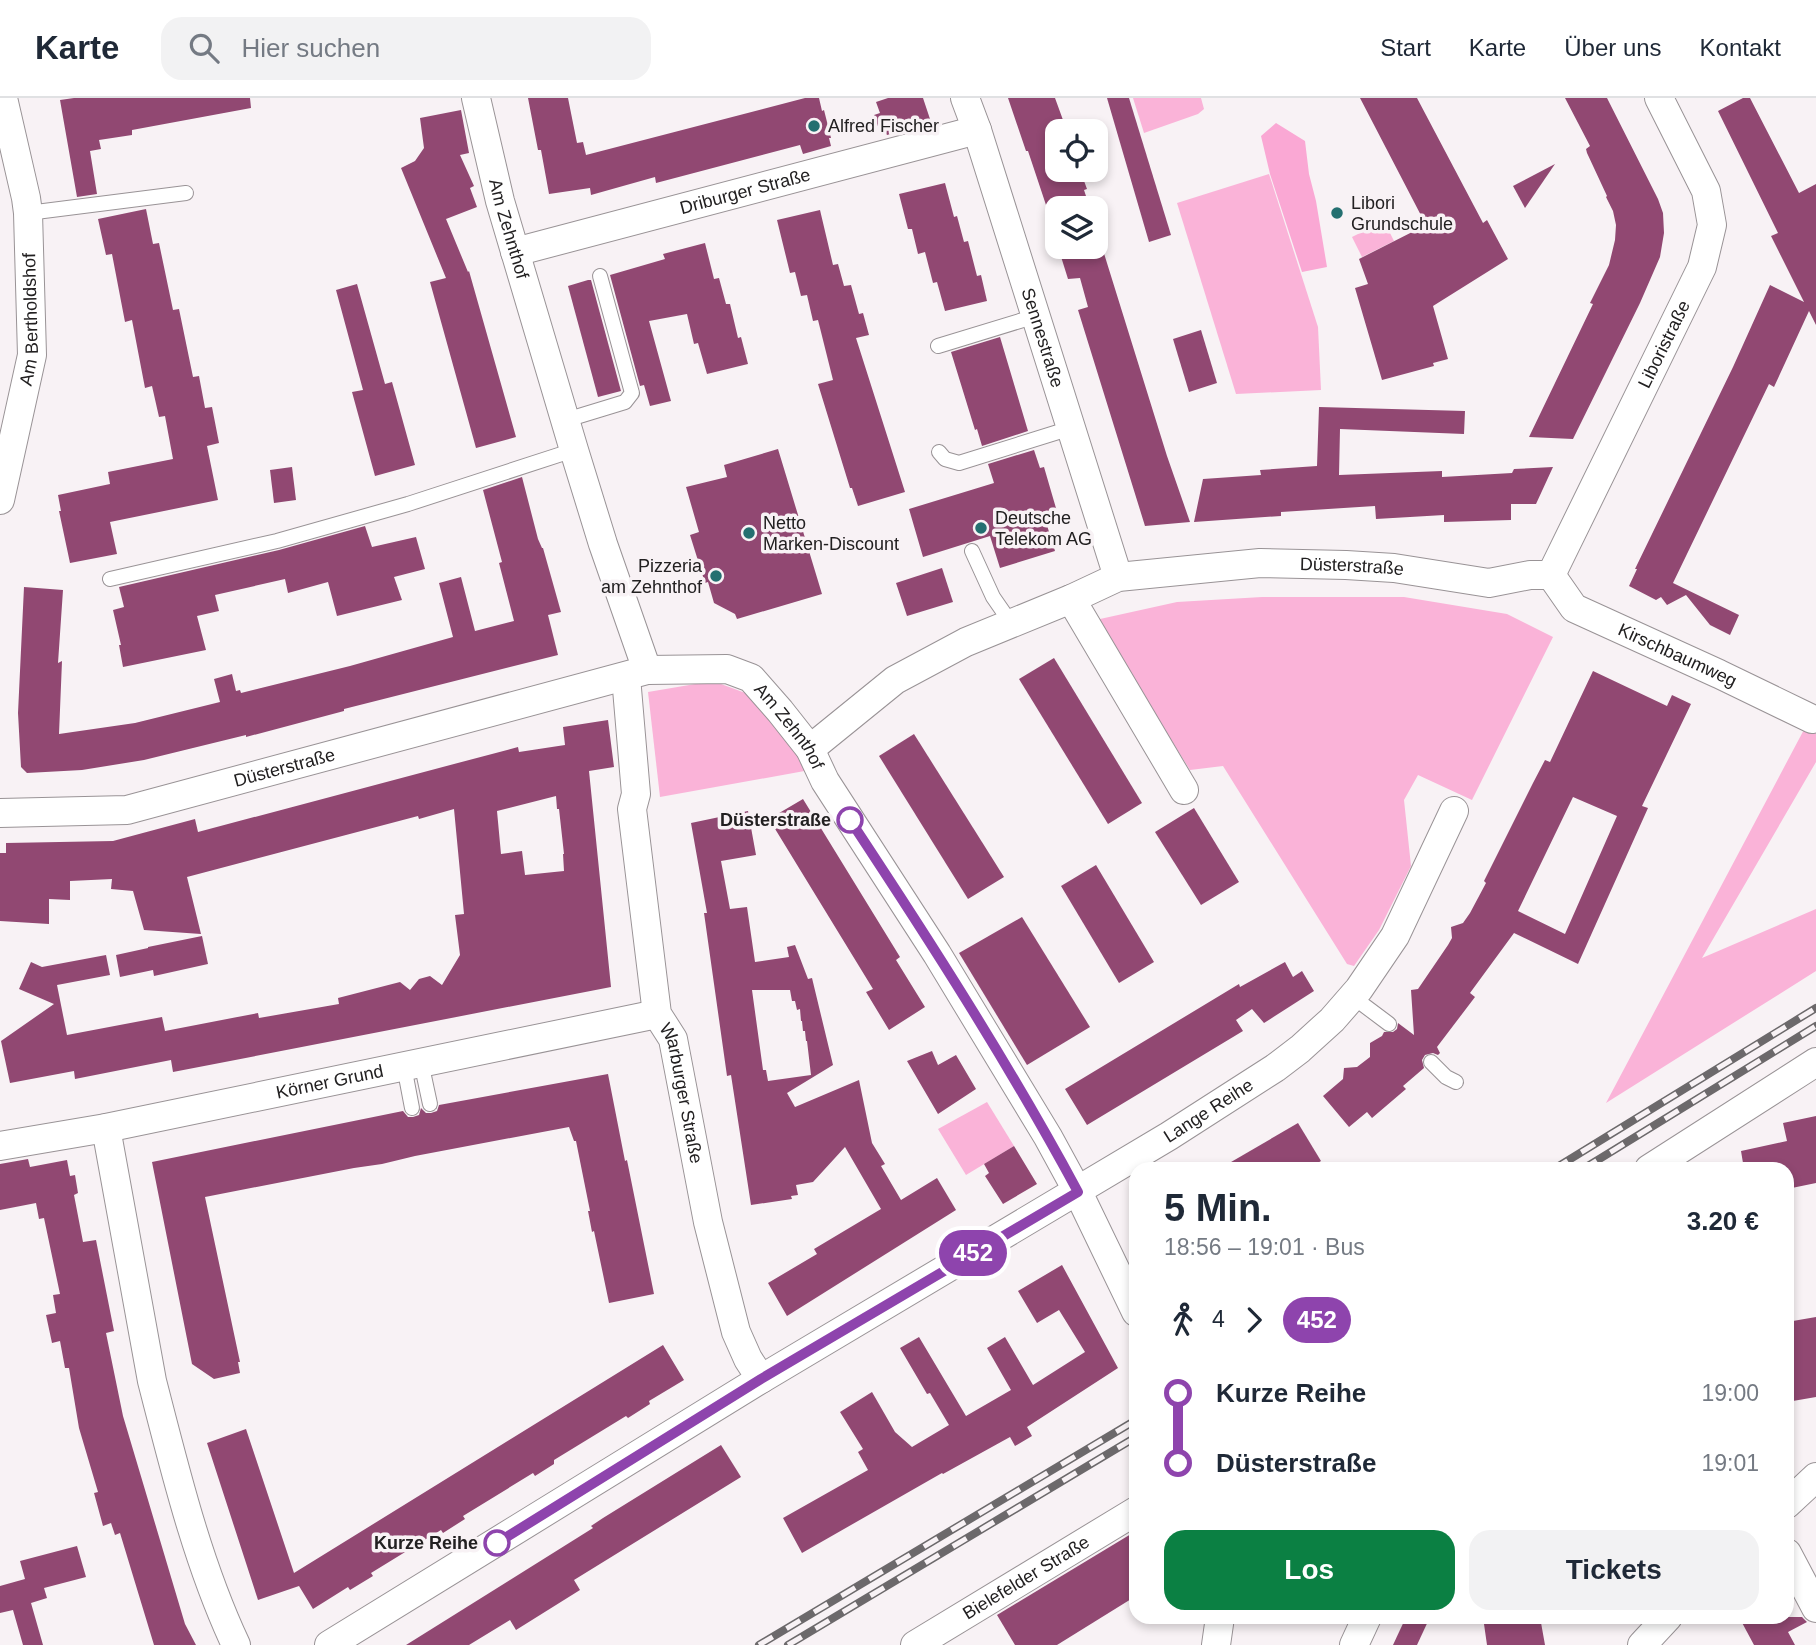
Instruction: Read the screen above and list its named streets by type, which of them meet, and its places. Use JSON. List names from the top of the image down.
{
  "streets": {
    "street": [
      "Driburger Straße",
      "Am Zehnthof",
      "Am Bertholdshof",
      "Sennestraße",
      "Liboristraße",
      "Düsterstraße",
      "Kirschbaumweg",
      "Körner Grund",
      "Warburger Straße",
      "Lange Reihe",
      "Bielefelder Straße"
    ]
  },
  "crossings": [
    ["Driburger Straße", "Am Zehnthof"],
    ["Driburger Straße", "Sennestraße"],
    ["Am Zehnthof", "Düsterstraße"],
    ["Am Zehnthof", "Warburger Straße"],
    ["Am Zehnthof", "Lange Reihe"],
    ["Sennestraße", "Düsterstraße"],
    ["Liboristraße", "Düsterstraße"],
    ["Liboristraße", "Kirschbaumweg"],
    ["Düsterstraße", "Kirschbaumweg"],
    ["Düsterstraße", "Warburger Straße"],
    ["Körner Grund", "Warburger Straße"],
    ["Warburger Straße", "Lange Reihe"]
  ],
  "places": [
    "Alfred Fischer",
    "Libori Grundschule",
    "Deutsche Telekom AG",
    "Netto Marken-Discount",
    "Pizzeria am Zehnthof",
    "Düsterstraße",
    "Kurze Reihe"
  ],
  "lines": ["bus line 452"],
  "page": {
    "header": "Karte",
    "search": "Hier suchen",
    "nav": [
      "Start",
      "Karte",
      "Über uns",
      "Kontakt"
    ],
    "on_map": "452",
    "heading": ["5 Min.", "18:56 – 19:01 · Bus", "3.20 €"],
    "legs": ["4", "452"],
    "list": [
      {
        "name": "Kurze Reihe",
        "value": "19:00"
      },
      {
        "name": "Düsterstraße",
        "value": "19:01"
      }
    ],
    "buttons": ["Los", "Tickets"]
  }
}
